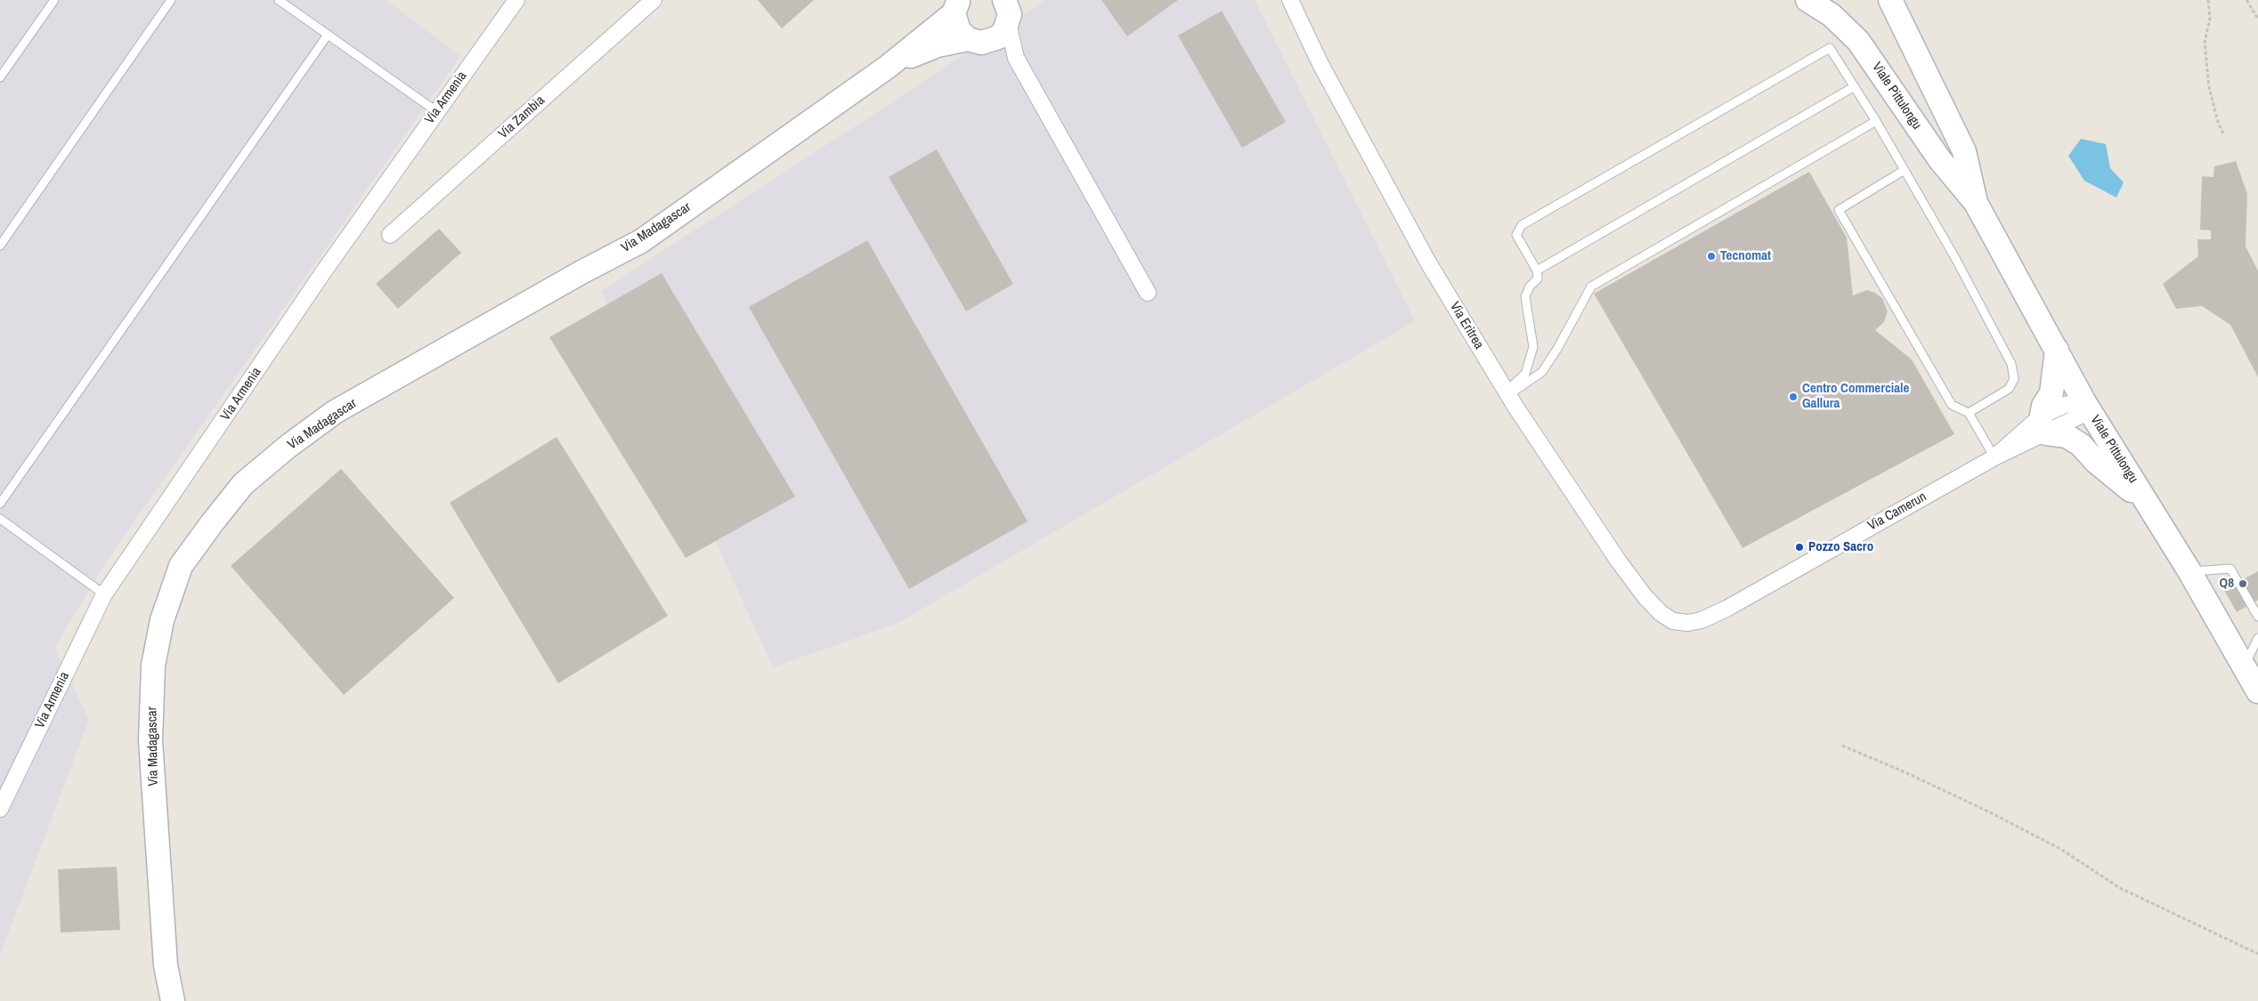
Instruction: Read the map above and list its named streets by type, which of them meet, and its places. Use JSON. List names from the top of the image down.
{
  "streets": {
    "street": [
      "Viale Pittulongu",
      "Via Armenia",
      "Via Zambia",
      "Via Madagascar",
      "Via Eritrea",
      "Via Camerun"
    ]
  },
  "crossings": [
    ["Viale Pittulongu", "Via Camerun"],
    ["Via Eritrea", "Via Camerun"]
  ],
  "places": [
    "Tecnomat",
    "Centro Commerciale Gallura",
    "Pozzo Sacro",
    "Q8"
  ]
}
